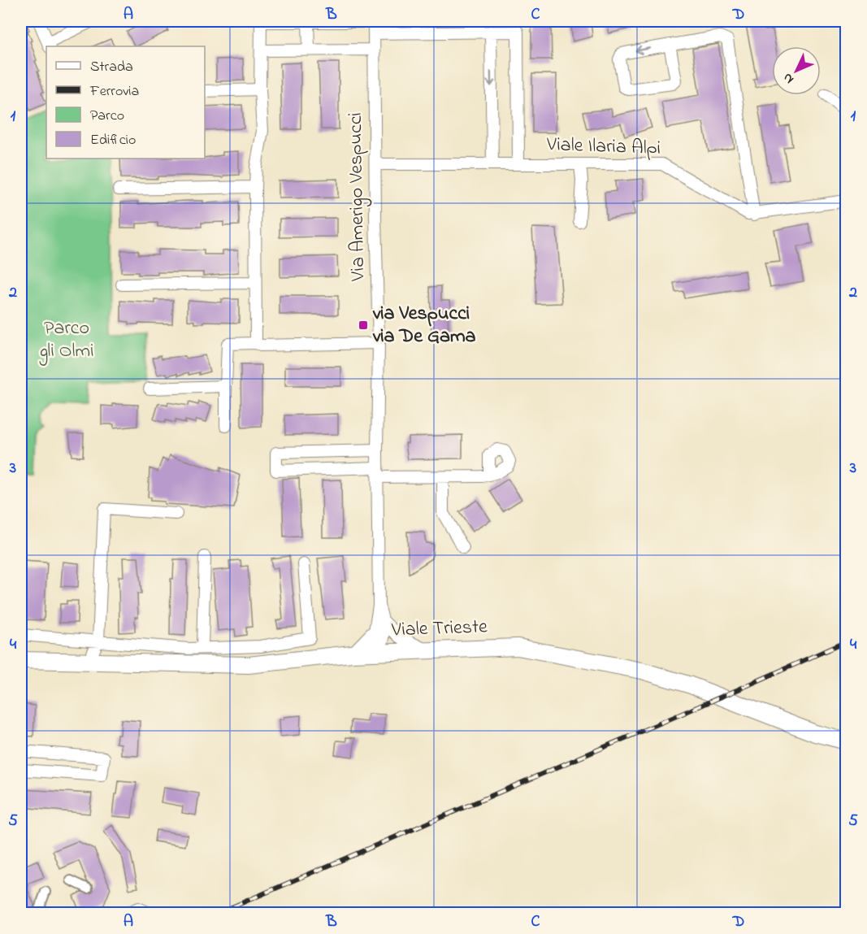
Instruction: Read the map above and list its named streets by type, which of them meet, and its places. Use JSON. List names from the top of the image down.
{
  "streets": {
    "main road": ["Viale Trieste"],
    "street": ["Viale Ilaria Alpi", "Via Amerigo Vespucci"]
  },
  "crossings": [
    ["Viale Ilaria Alpi", "Via Amerigo Vespucci"],
    ["Via Amerigo Vespucci", "Viale Trieste"]
  ],
  "parks": ["Parco gli Olmi"],
  "places": {
    "transit": ["via Vespucci via De Gama"]
  },
  "legend": [
    "Strada",
    "Ferrovia",
    "Parco",
    "Edificio"
  ],
  "north": "bottom left",
  "grid": {
    "columns": [
      "A",
      "B",
      "C",
      "D"
    ],
    "rows": [
      "1",
      "2",
      "3",
      "4",
      "5"
    ]
  }
}
